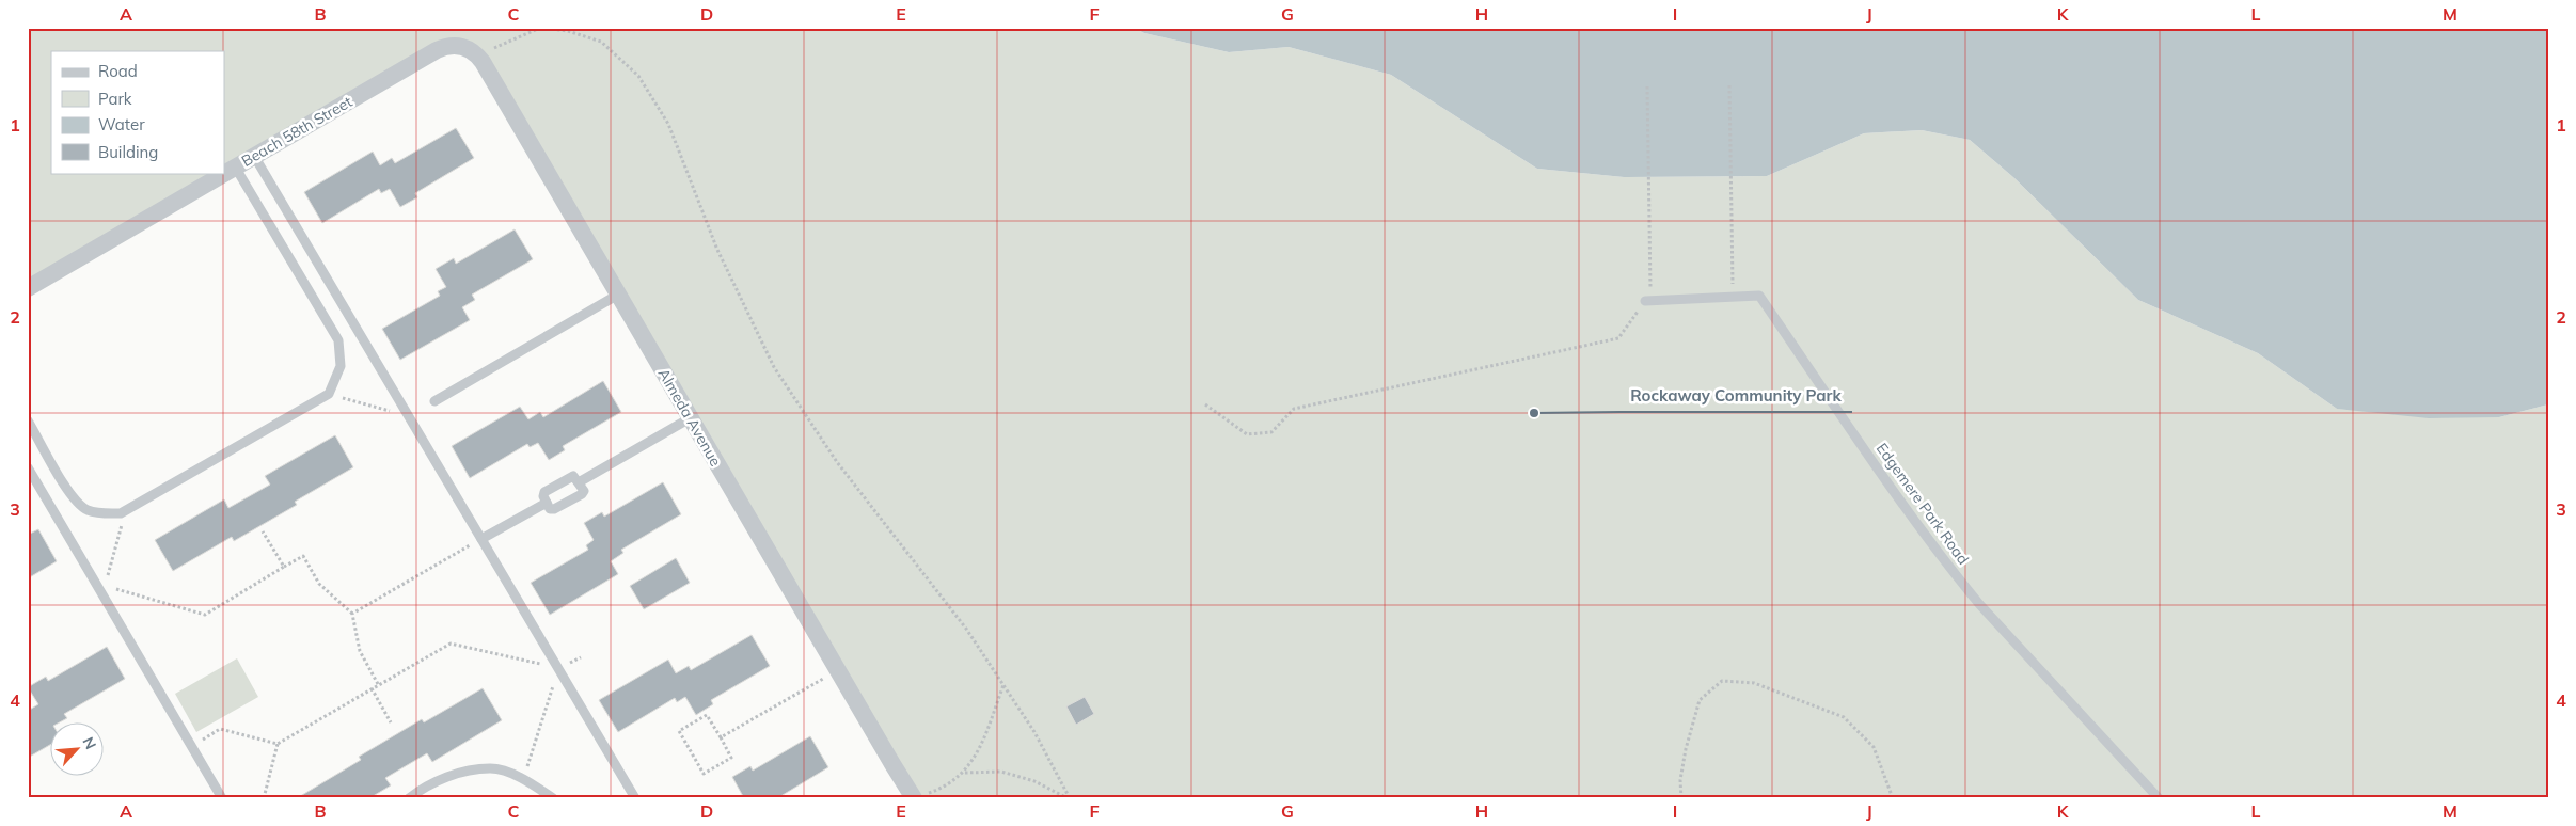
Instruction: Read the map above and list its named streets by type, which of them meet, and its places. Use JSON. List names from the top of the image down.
{
  "streets": {
    "street": ["Beach 58th Street", "Almeda Avenue"],
    "lane": ["Edgemere Park Road"]
  },
  "crossings": [
    ["Beach 58th Street", "Almeda Avenue"]
  ],
  "places": ["Rockaway Community Park"],
  "legend": [
    "Road",
    "Park",
    "Water",
    "Building"
  ],
  "north": "top right",
  "grid": {
    "columns": [
      "A",
      "B",
      "C",
      "D",
      "E",
      "F",
      "G",
      "H",
      "I",
      "J",
      "K",
      "L",
      "M"
    ],
    "rows": [
      "1",
      "2",
      "3",
      "4"
    ]
  }
}
